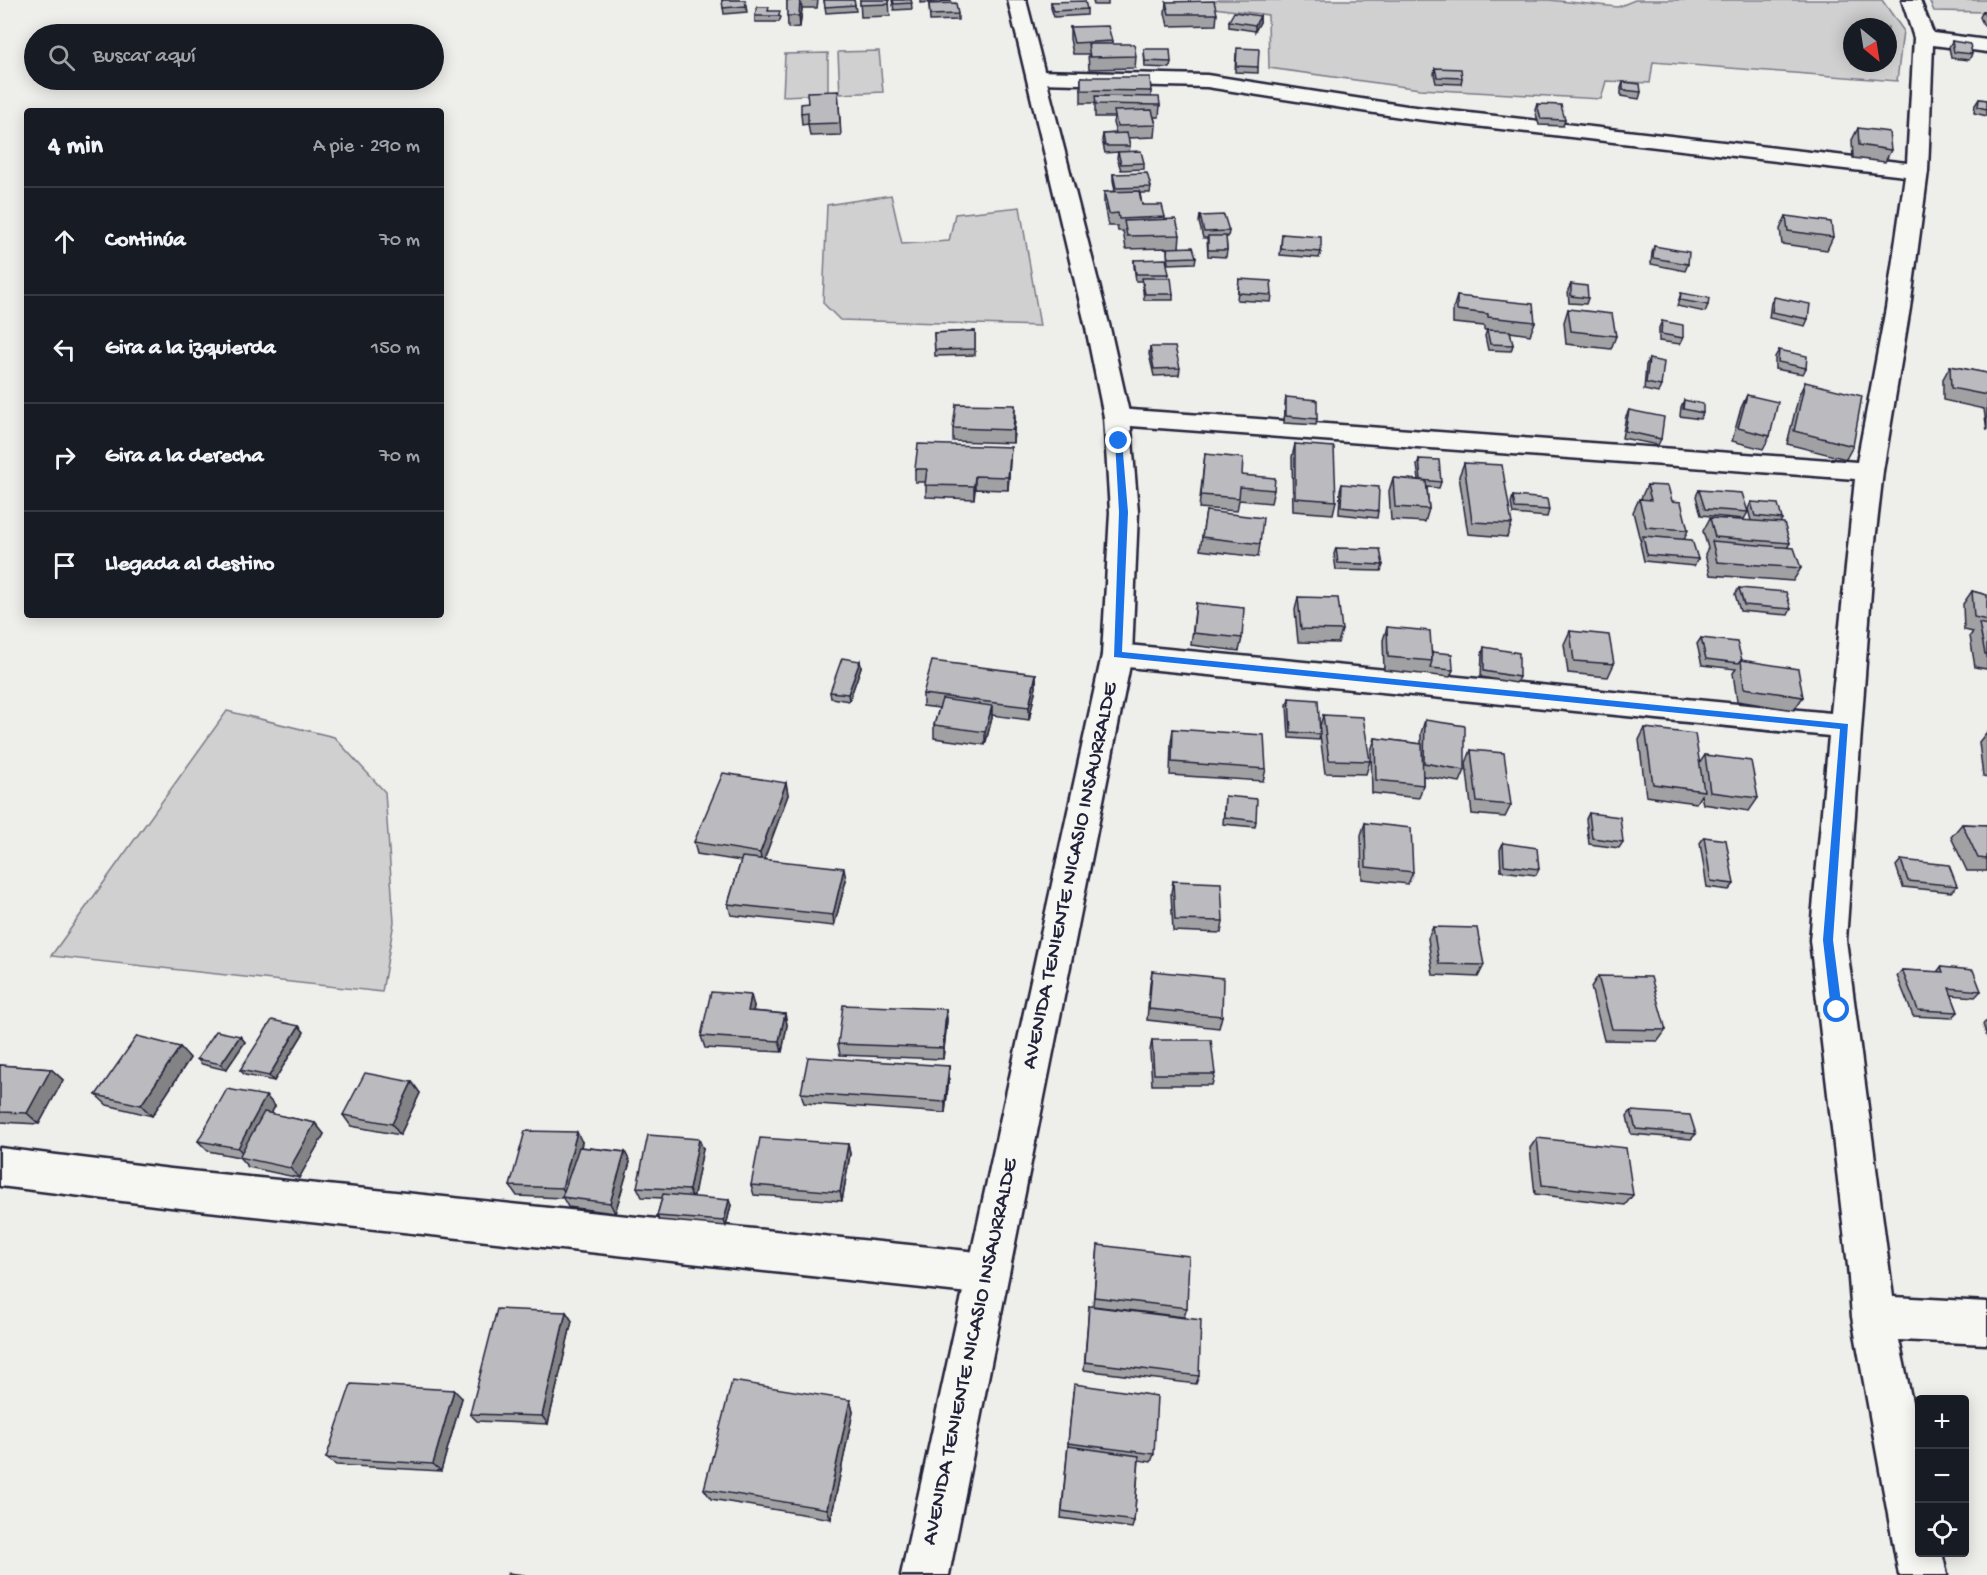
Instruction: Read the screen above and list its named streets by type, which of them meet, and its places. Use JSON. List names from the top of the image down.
{
  "streets": {
    "street": ["AVENIDA TENIENTE NICASIO INSAURRALDE"]
  },
  "north": "bottom right",
  "page": {
    "search": "Buscar aquí",
    "heading": ["4 min", "A pie · 290 m"],
    "list": [
      ["Continúa", "70 m"],
      ["Gira a la izquierda", "150 m"],
      ["Gira a la derecha", "70 m"],
      "Llegada al destino"
    ],
    "map_buttons": ["+", "−"]
  }
}
